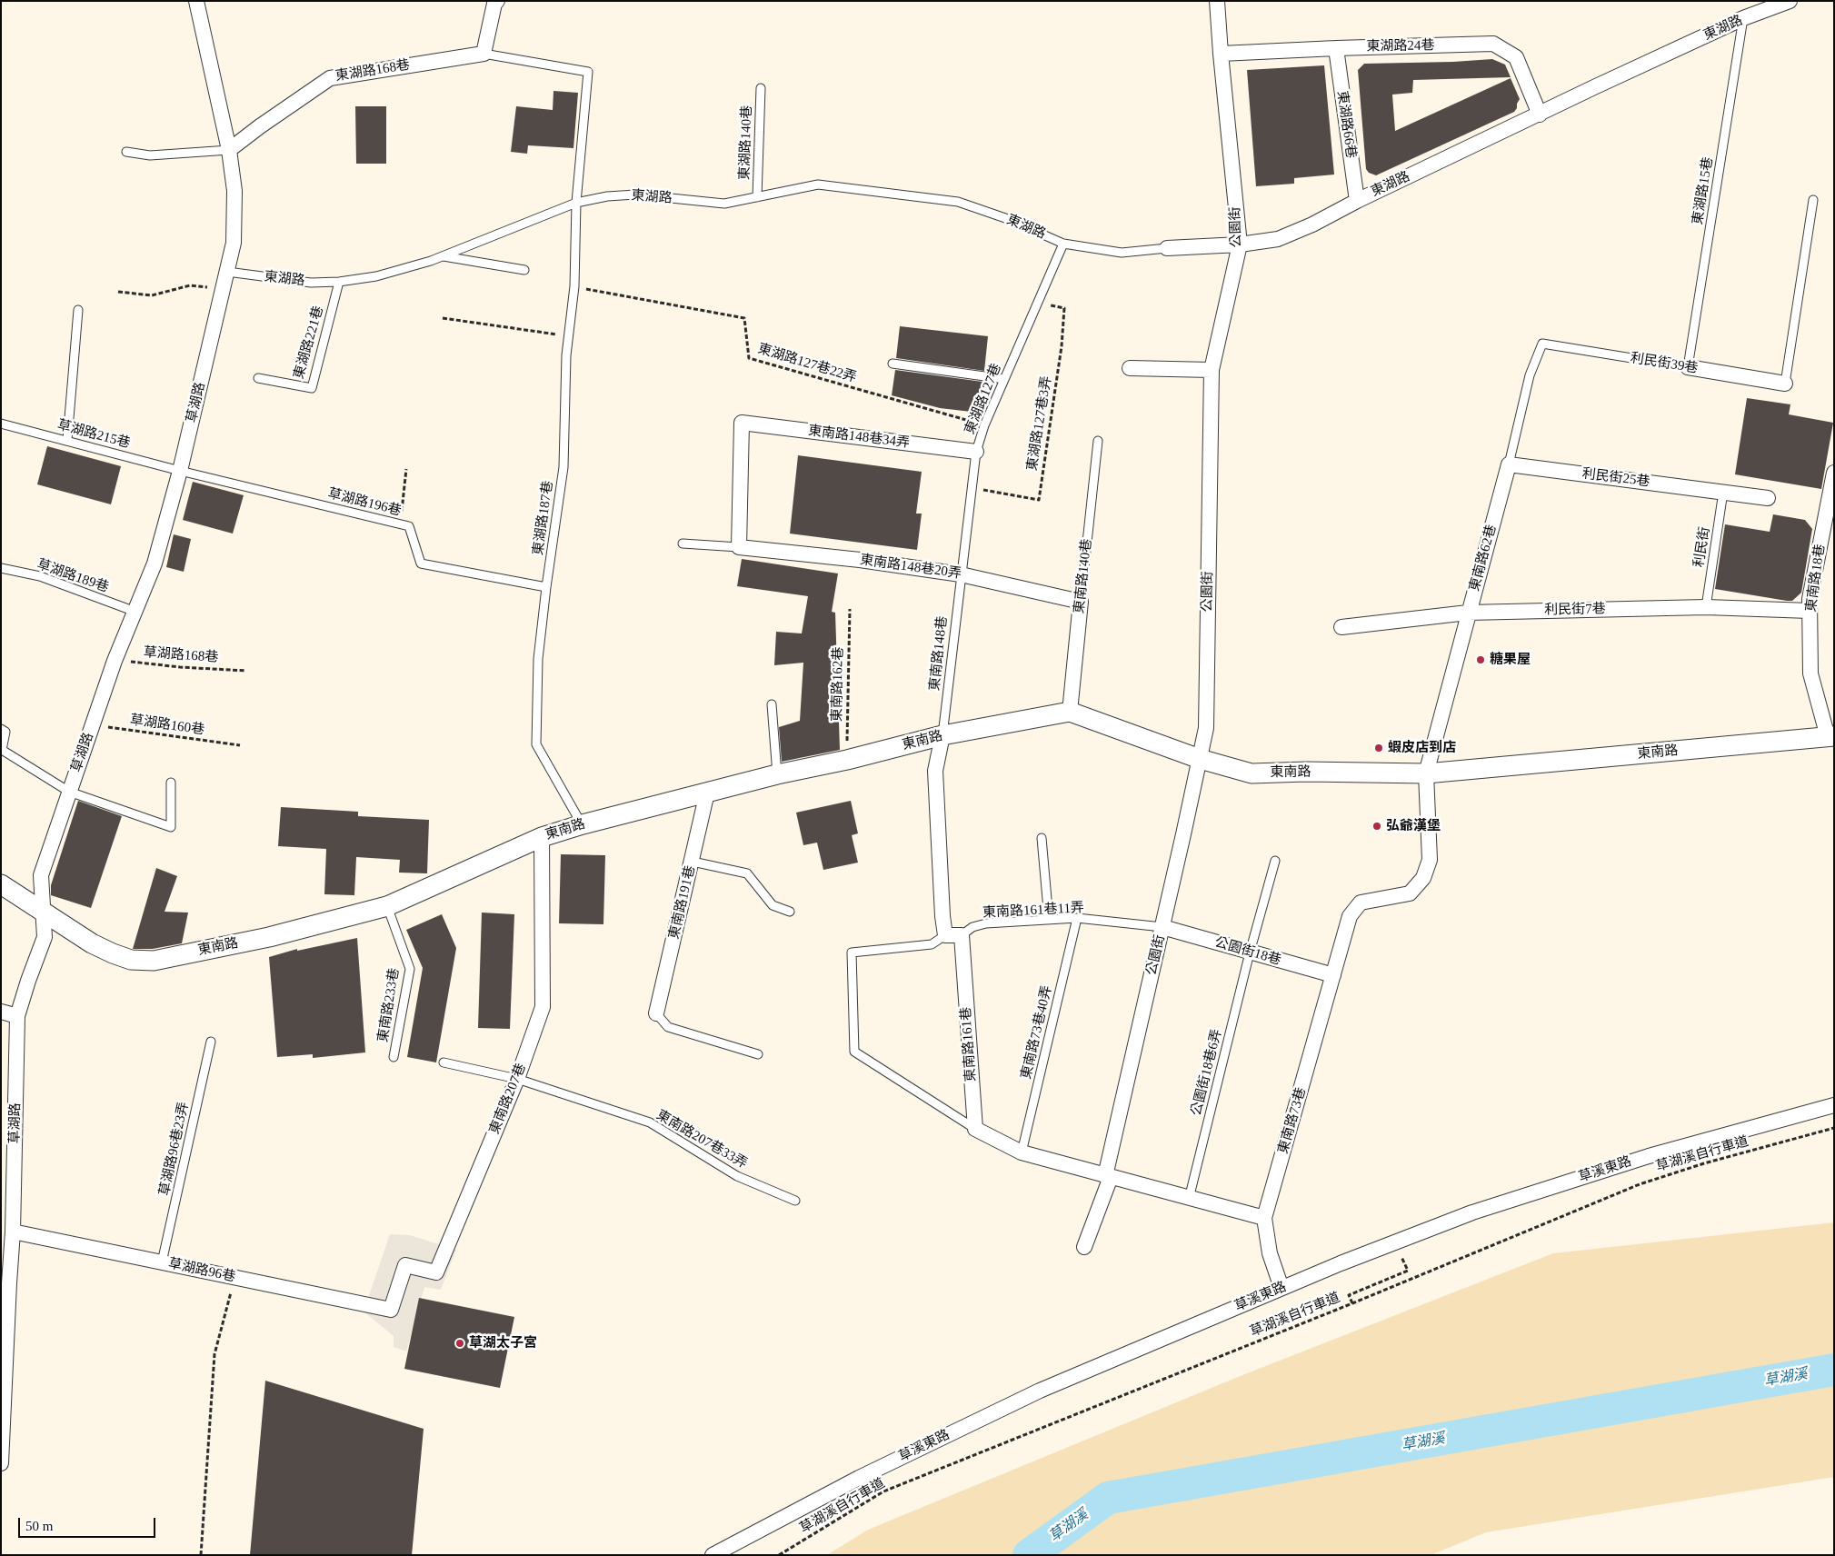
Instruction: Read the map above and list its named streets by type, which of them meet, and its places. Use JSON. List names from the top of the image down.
{
  "streets": {
    "street": [
      "東湖路",
      "東湖路24巷",
      "東湖路168巷",
      "東湖路66巷",
      "公園街",
      "利民街39巷",
      "草湖路",
      "東南路148巷34弄",
      "利民街25巷",
      "東南路62巷",
      "東南路148巷20弄",
      "東南路140巷",
      "東南路18巷",
      "利民街7巷",
      "東南路",
      "東南路191巷",
      "公園街18巷",
      "東南路161巷",
      "東南路207巷",
      "東南路73巷",
      "草溪東路",
      "草湖路96巷"
    ],
    "lane": [
      "東湖路140巷",
      "東湖路15巷",
      "東湖路221巷",
      "東湖路127巷",
      "草湖路215巷",
      "草湖路196巷",
      "東湖路187巷",
      "利民街",
      "草湖路189巷",
      "東南路148巷",
      "東南路161巷11弄",
      "東南路233巷",
      "東南路73巷40弄",
      "公園街18巷6弄",
      "東南路207巷33弄",
      "草湖路96巷23弄"
    ],
    "path": [
      "東湖路127巷22弄",
      "東湖路127巷3弄",
      "草湖路168巷",
      "東南路162巷",
      "草湖路160巷",
      "草湖溪自行車道"
    ]
  },
  "crossings": [
    ["東湖路", "東湖路24巷"],
    ["東湖路", "東湖路168巷"],
    ["東湖路", "東湖路66巷"],
    ["東湖路", "東湖路140巷"],
    ["東湖路", "東湖路15巷"],
    ["東湖路", "公園街"],
    ["東湖路", "東湖路221巷"],
    ["東湖路", "東湖路127巷"],
    ["東湖路", "草湖路"],
    ["東湖路", "東湖路187巷"],
    ["東湖路24巷", "東湖路66巷"],
    ["東湖路24巷", "公園街"],
    ["東湖路168巷", "草湖路"],
    ["東湖路168巷", "東湖路187巷"],
    ["東湖路15巷", "利民街39巷"],
    ["公園街", "東南路"],
    ["公園街", "東南路161巷11弄"],
    ["公園街", "公園街18巷"],
    ["東湖路127巷22弄", "東湖路127巷"],
    ["東湖路127巷22弄", "東湖路187巷"],
    ["利民街39巷", "東南路62巷"],
    ["東湖路127巷", "東湖路127巷3弄"],
    ["東湖路127巷", "東南路148巷34弄"],
    ["東湖路127巷", "東南路148巷20弄"],
    ["東湖路127巷", "東南路148巷"],
    ["草湖路", "草湖路215巷"],
    ["草湖路", "草湖路196巷"],
    ["草湖路", "草湖路189巷"],
    ["草湖路", "草湖路168巷"],
    ["草湖路", "草湖路160巷"],
    ["草湖路", "東南路"],
    ["草湖路", "草湖路96巷"],
    ["草湖路215巷", "草湖路196巷"],
    ["東南路148巷34弄", "東南路148巷20弄"],
    ["利民街25巷", "利民街"],
    ["利民街25巷", "東南路62巷"],
    ["草湖路196巷", "東湖路187巷"],
    ["東湖路187巷", "東南路"],
    ["利民街", "利民街7巷"],
    ["東南路62巷", "利民街7巷"],
    ["東南路62巷", "東南路"],
    ["東南路62巷", "東南路73巷"],
    ["東南路148巷20弄", "東南路140巷"],
    ["東南路148巷20弄", "東南路148巷"],
    ["東南路140巷", "東南路"],
    ["東南路18巷", "利民街7巷"],
    ["東南路18巷", "東南路"],
    ["東南路148巷", "東南路"],
    ["東南路162巷", "東南路"],
    ["東南路", "東南路191巷"],
    ["東南路", "東南路233巷"],
    ["東南路", "東南路207巷"],
    ["東南路", "東南路73巷"],
    ["東南路161巷11弄", "公園街18巷"],
    ["東南路161巷11弄", "東南路73巷40弄"],
    ["東南路161巷11弄", "東南路161巷"],
    ["公園街18巷", "公園街18巷6弄"],
    ["公園街18巷", "東南路73巷"],
    ["東南路207巷", "東南路207巷33弄"],
    ["東南路207巷", "草湖路96巷"],
    ["草湖路96巷23弄", "草湖路96巷"]
  ],
  "water": ["草湖溪"],
  "places": [
    "糖果屋",
    "蝦皮店到店",
    "弘爺漢堡",
    "草湖太子宮"
  ],
  "scale_bar": "50 m"
}
